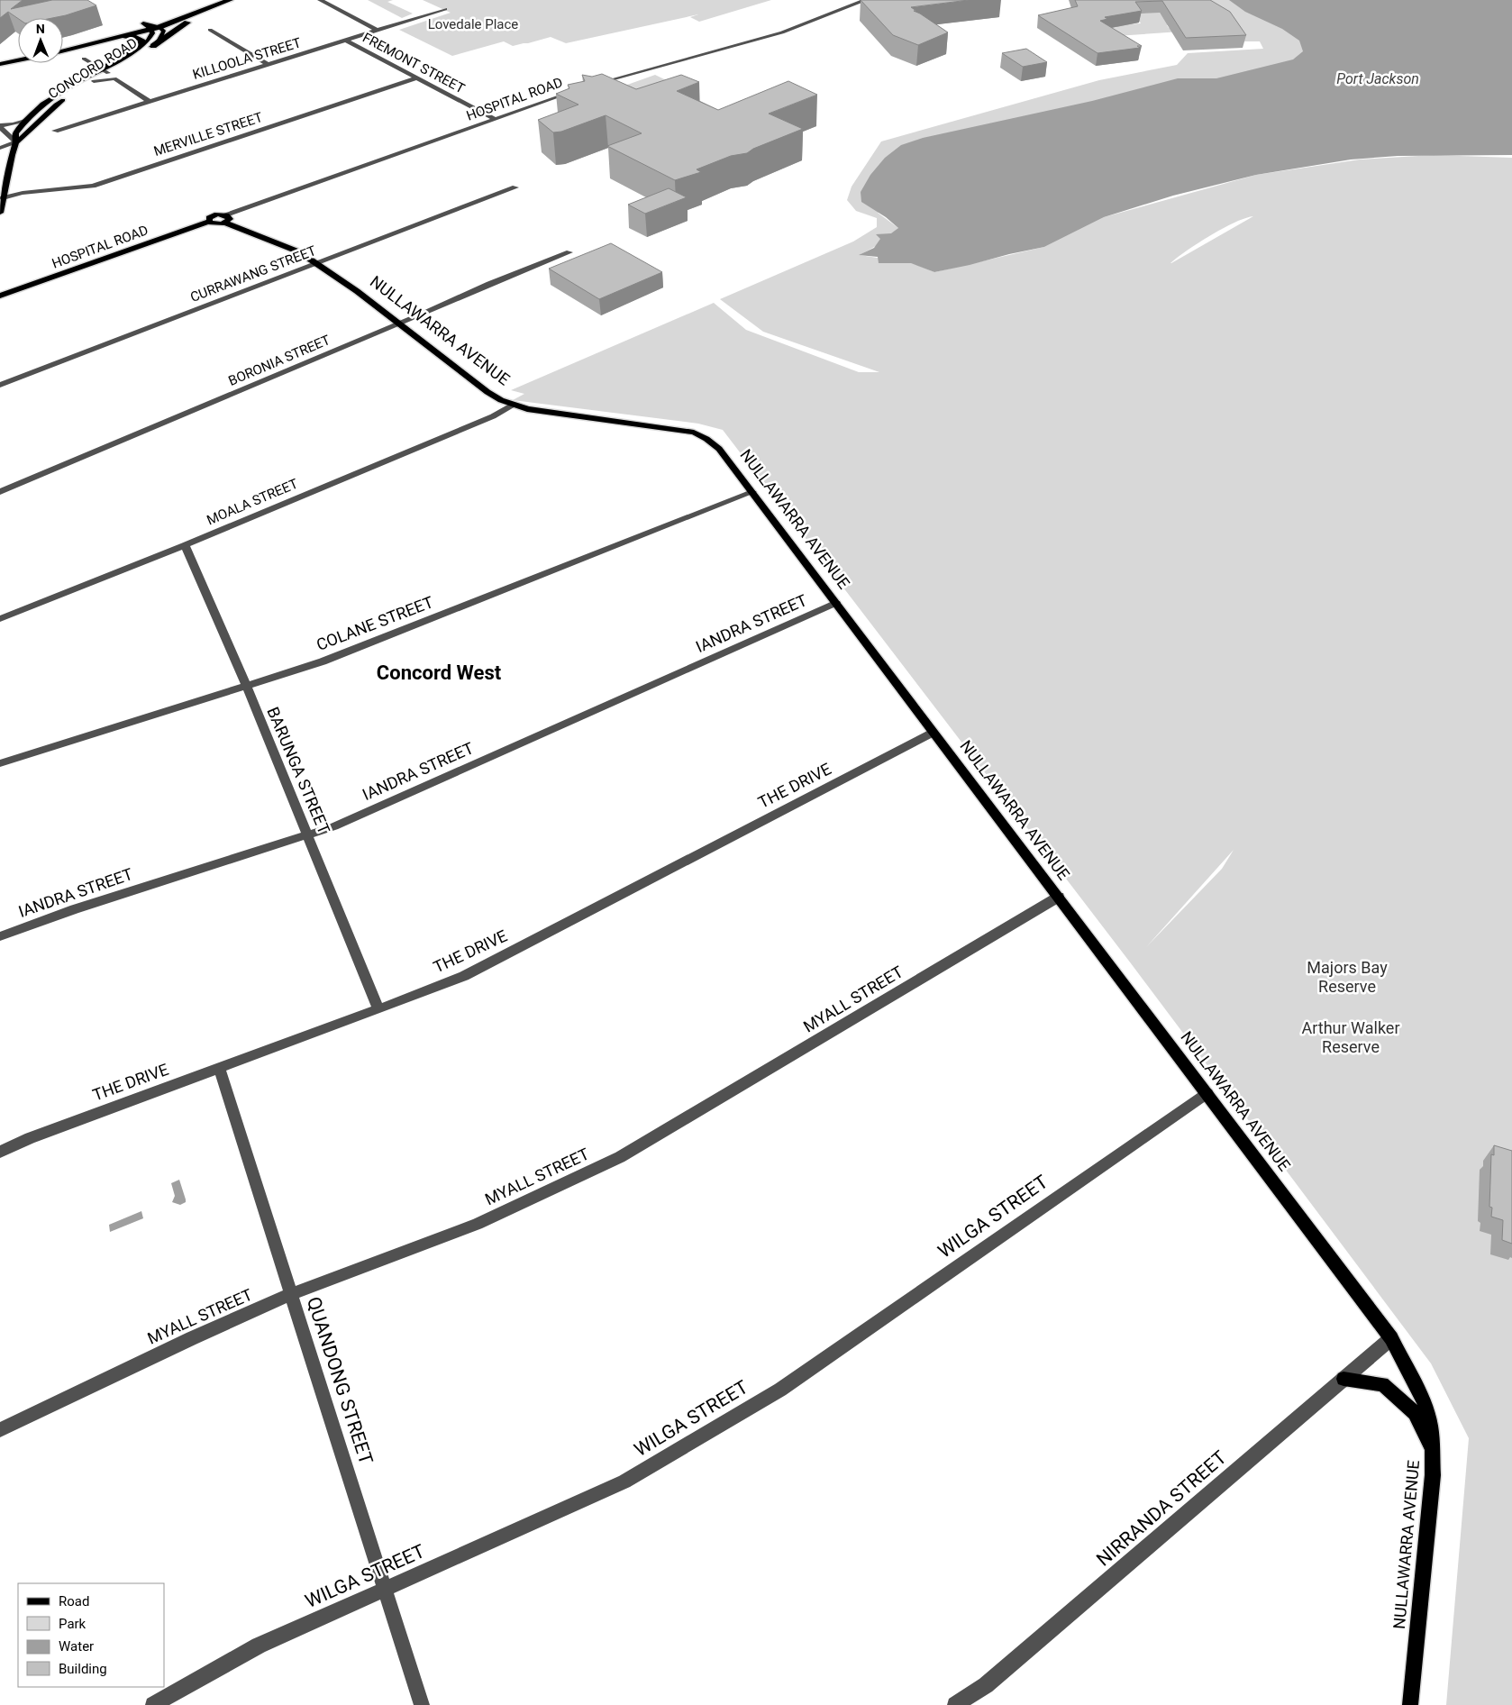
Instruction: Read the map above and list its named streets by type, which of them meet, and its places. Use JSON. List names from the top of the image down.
{
  "streets": {
    "highway": ["CONCORD ROAD"],
    "main road": ["HOSPITAL ROAD", "NULLAWARRA AVENUE"],
    "street": [
      "KILLOOLA STREET",
      "FREMONT STREET",
      "MERVILLE STREET",
      "CURRAWANG STREET",
      "BORONIA STREET",
      "MOALA STREET",
      "COLANE STREET",
      "IANDRA STREET",
      "BARUNGA STREET",
      "THE DRIVE",
      "MYALL STREET",
      "WILGA STREET",
      "QUANDONG STREET",
      "NIRRANDA STREET"
    ]
  },
  "crossings": [
    ["KILLOOLA STREET", "FREMONT STREET"],
    ["FREMONT STREET", "HOSPITAL ROAD"],
    ["FREMONT STREET", "MERVILLE STREET"],
    ["CONCORD ROAD", "MERVILLE STREET"],
    ["HOSPITAL ROAD", "NULLAWARRA AVENUE"],
    ["CURRAWANG STREET", "NULLAWARRA AVENUE"],
    ["NULLAWARRA AVENUE", "BORONIA STREET"],
    ["NULLAWARRA AVENUE", "MOALA STREET"],
    ["NULLAWARRA AVENUE", "COLANE STREET"],
    ["NULLAWARRA AVENUE", "IANDRA STREET"],
    ["NULLAWARRA AVENUE", "THE DRIVE"],
    ["NULLAWARRA AVENUE", "MYALL STREET"],
    ["NULLAWARRA AVENUE", "WILGA STREET"],
    ["NULLAWARRA AVENUE", "NIRRANDA STREET"],
    ["MOALA STREET", "BARUNGA STREET"],
    ["COLANE STREET", "BARUNGA STREET"],
    ["IANDRA STREET", "BARUNGA STREET"],
    ["BARUNGA STREET", "THE DRIVE"],
    ["THE DRIVE", "QUANDONG STREET"],
    ["MYALL STREET", "QUANDONG STREET"],
    ["WILGA STREET", "QUANDONG STREET"]
  ],
  "districts": ["Concord West"],
  "water": ["Port Jackson"],
  "parks": ["Lovedale Place", "Majors Bay Reserve", "Arthur Walker Reserve"],
  "legend": [
    "Road",
    "Park",
    "Water",
    "Building"
  ],
  "north": "top"
}
